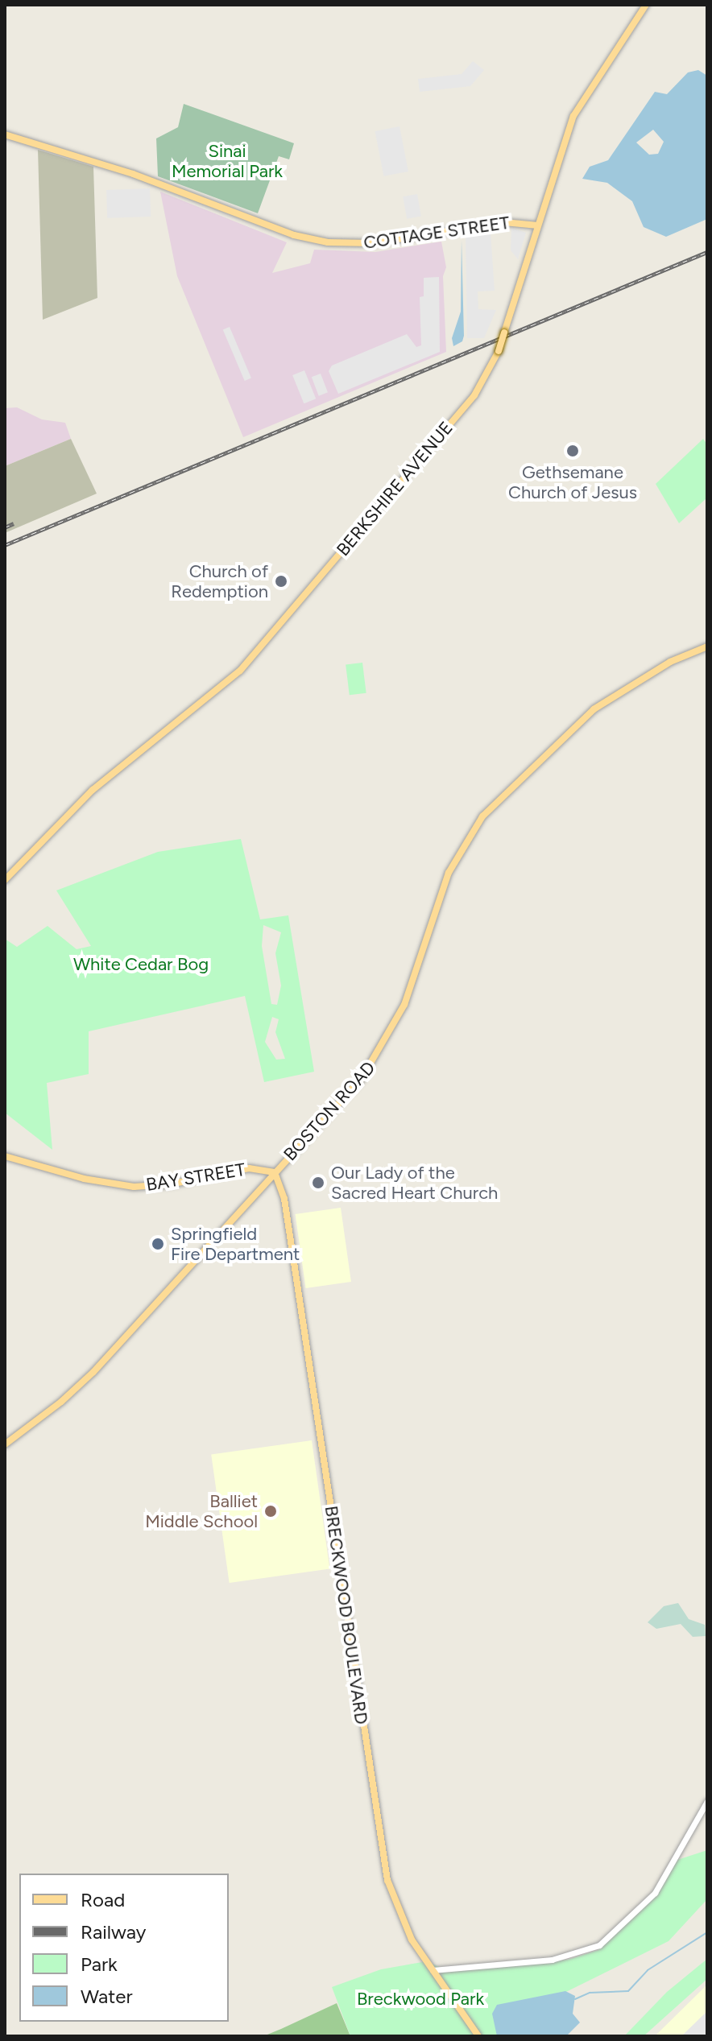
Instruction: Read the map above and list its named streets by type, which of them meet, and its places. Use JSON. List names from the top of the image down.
{
  "streets": {
    "main road": [
      "COTTAGE STREET",
      "BERKSHIRE AVENUE",
      "BOSTON ROAD",
      "BAY STREET",
      "BRECKWOOD BOULEVARD"
    ]
  },
  "crossings": [
    ["COTTAGE STREET", "BERKSHIRE AVENUE"],
    ["BOSTON ROAD", "BAY STREET"],
    ["BOSTON ROAD", "BRECKWOOD BOULEVARD"],
    ["BAY STREET", "BRECKWOOD BOULEVARD"]
  ],
  "parks": ["Sinai Memorial Park", "White Cedar Bog", "Breckwood Park"],
  "places": [
    "Gethsemane Church of Jesus",
    "Church of Redemption",
    "Our Lady of the Sacred Heart Church",
    "Springfield Fire Department",
    "Balliet Middle School"
  ],
  "legend": [
    "Road",
    "Railway",
    "Park",
    "Water"
  ]
}
